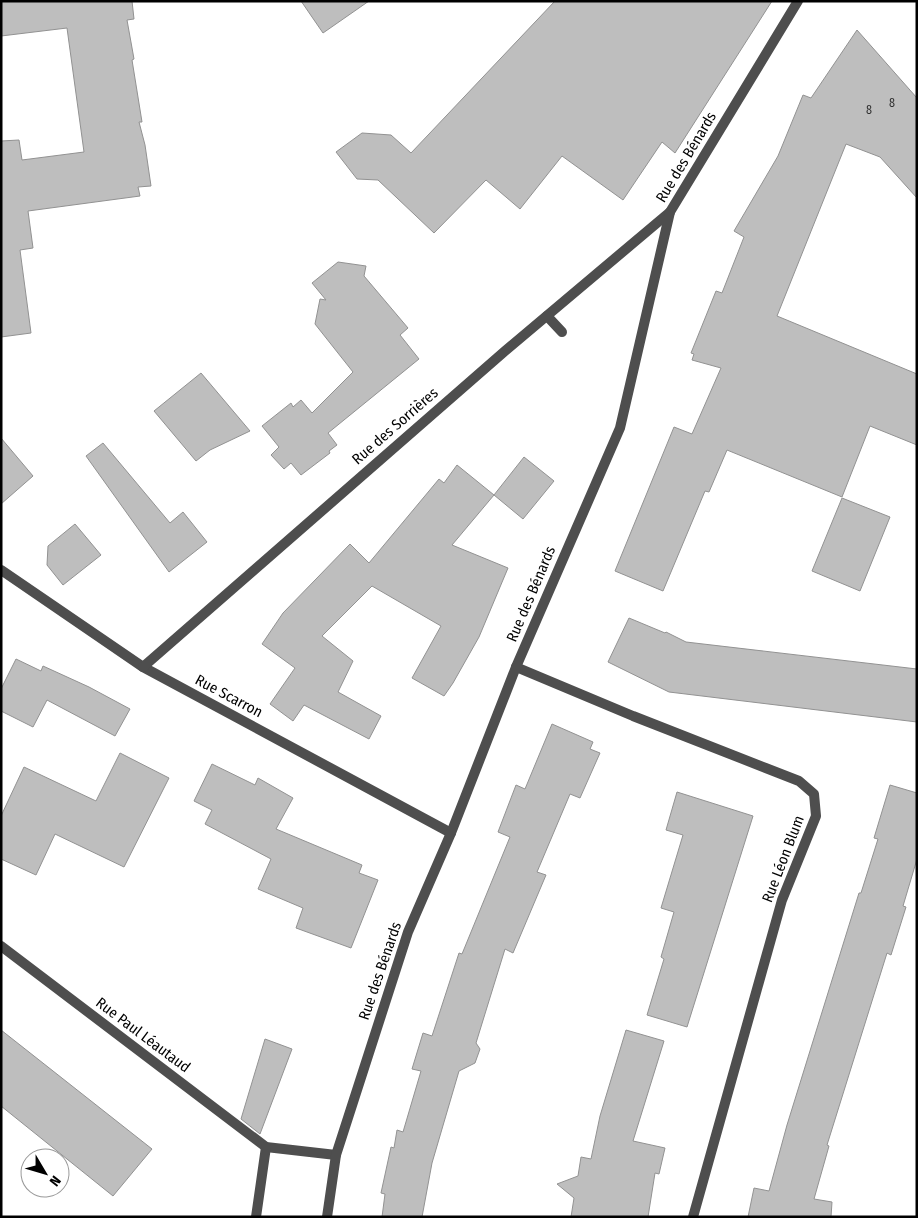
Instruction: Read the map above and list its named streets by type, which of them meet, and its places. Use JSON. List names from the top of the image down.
{
  "streets": {
    "street": [
      "Rue des Bénards",
      "Rue des Sorrières",
      "Rue Scarron",
      "Rue Léon Blum",
      "Rue Paul Léautaud"
    ]
  },
  "crossings": [
    ["Rue des Bénards", "Rue des Sorrières"],
    ["Rue des Bénards", "Rue Scarron"],
    ["Rue des Bénards", "Rue Léon Blum"],
    ["Rue des Sorrières", "Rue Scarron"]
  ],
  "house_numbers": ["8", "8"],
  "north": "bottom right"
}
